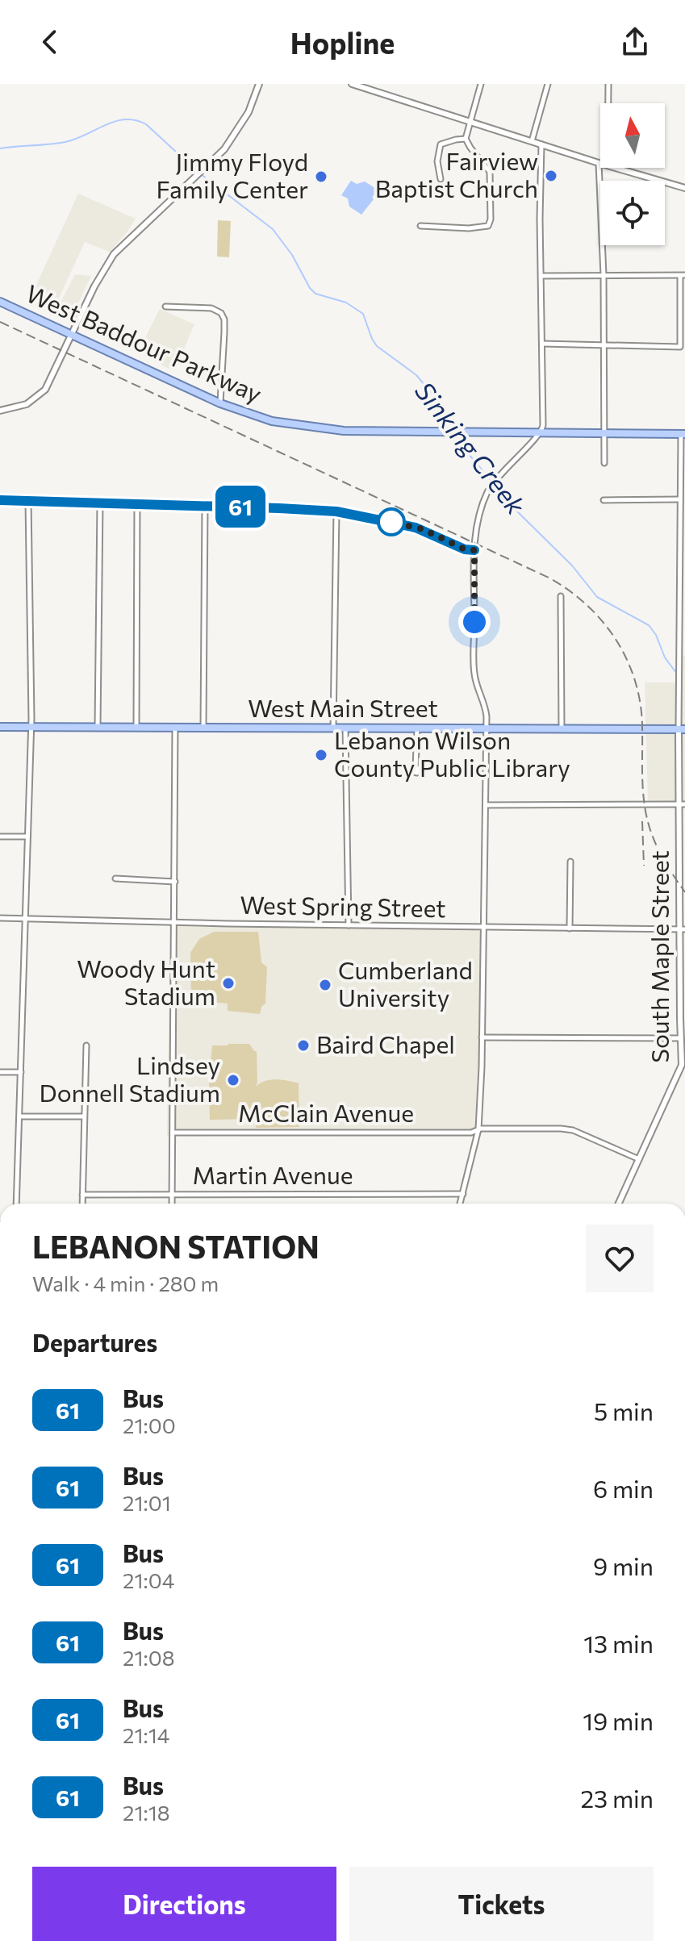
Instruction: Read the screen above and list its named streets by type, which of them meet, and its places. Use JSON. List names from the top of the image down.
{
  "streets": {
    "main road": ["West Baddour Parkway", "West Main Street"],
    "street": [
      "West Spring Street",
      "South Maple Street",
      "McClain Avenue",
      "Martin Avenue"
    ]
  },
  "crossings": [
    ["West Main Street", "South Maple Street"],
    ["West Spring Street", "South Maple Street"],
    ["South Maple Street", "McClain Avenue"]
  ],
  "water": ["Sinking Creek"],
  "places": [
    "Fairview Baptist Church",
    "Jimmy Floyd Family Center",
    "Lebanon Wilson County Public Library",
    "Woody Hunt Stadium",
    "Cumberland University",
    "Baird Chapel",
    "Lindsey Donnell Stadium"
  ],
  "lines": ["bus line 61"],
  "north": "top",
  "page": {
    "header": "Hopline",
    "on_map": "61",
    "heading": [
      ["LEBANON STATION", "Walk · 4 min · 280 m"],
      "Departures"
    ],
    "list": [
      {
        "mark": "61",
        "name": "Bus",
        "note": "21:00",
        "value": "5 min"
      },
      {
        "mark": "61",
        "name": "Bus",
        "note": "21:01",
        "value": "6 min"
      },
      {
        "mark": "61",
        "name": "Bus",
        "note": "21:04",
        "value": "9 min"
      },
      {
        "mark": "61",
        "name": "Bus",
        "note": "21:08",
        "value": "13 min"
      },
      {
        "mark": "61",
        "name": "Bus",
        "note": "21:14",
        "value": "19 min"
      },
      {
        "mark": "61",
        "name": "Bus",
        "note": "21:18",
        "value": "23 min"
      }
    ],
    "buttons": ["Directions", "Tickets"]
  }
}
